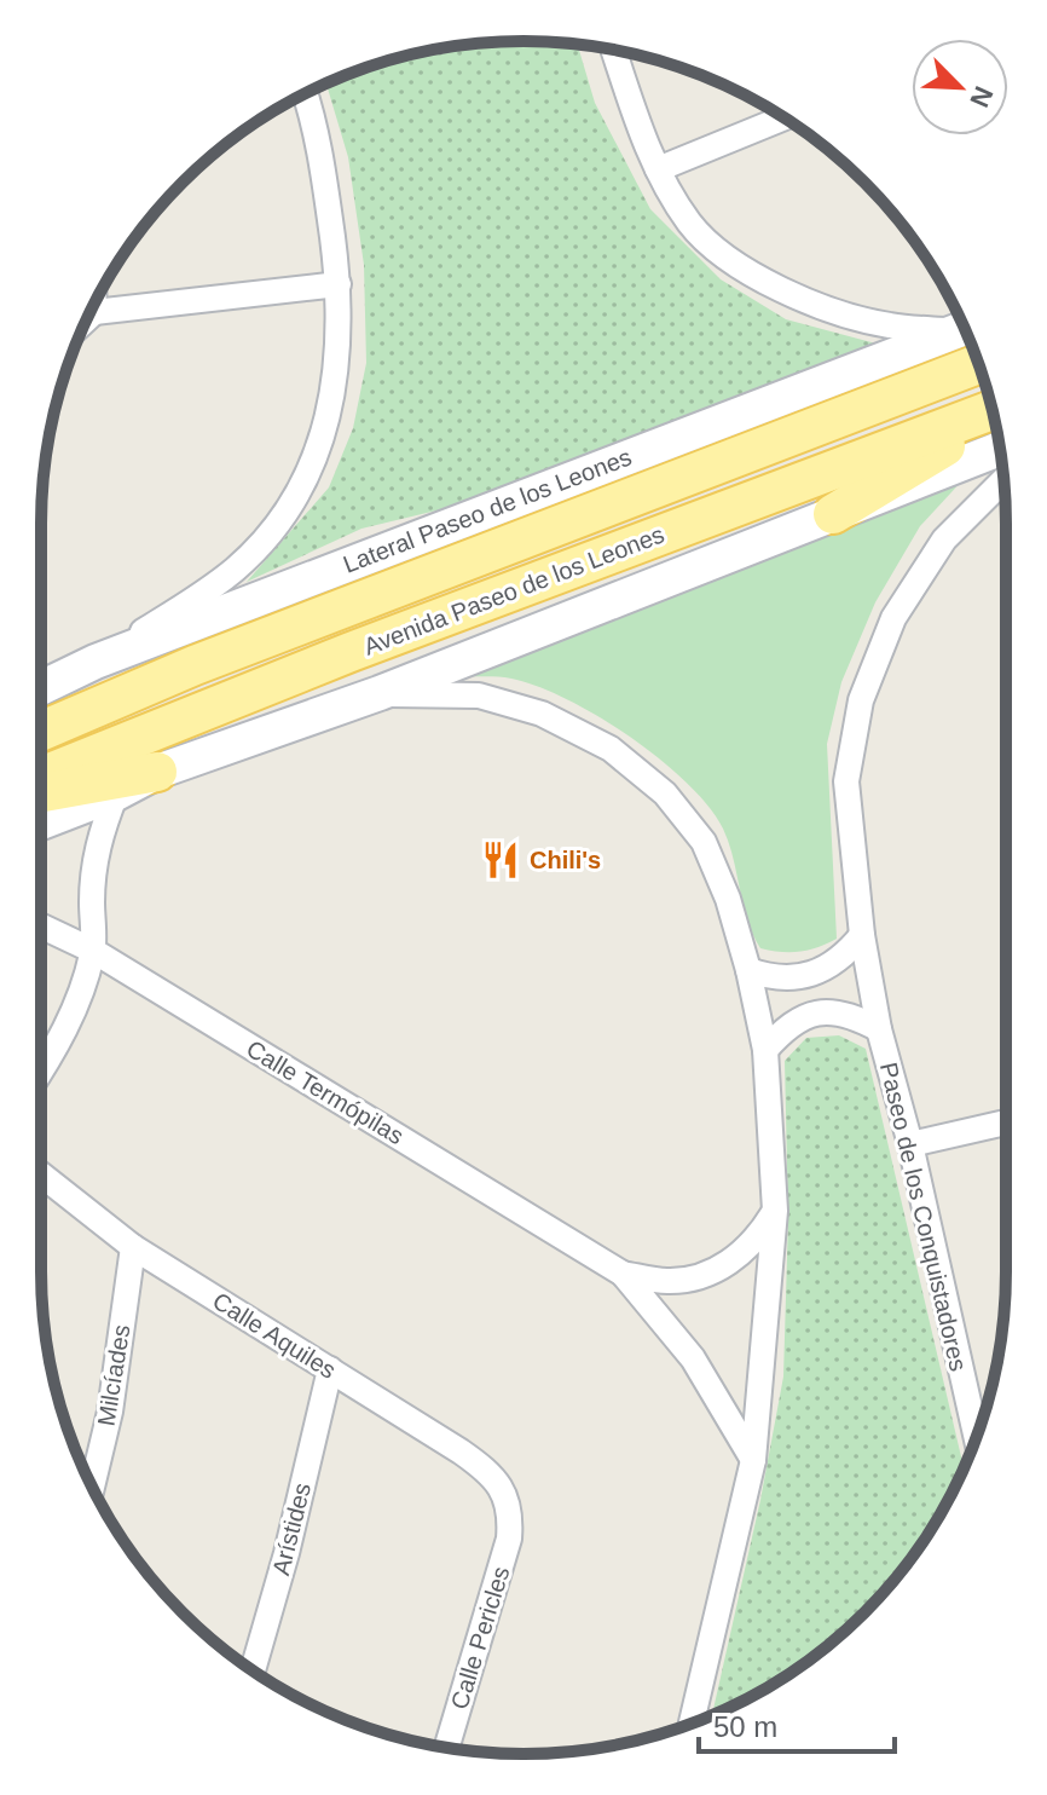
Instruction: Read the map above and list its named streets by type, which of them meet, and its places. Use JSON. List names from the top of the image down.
{
  "streets": {
    "main road": ["Avenida Paseo de los Leones"],
    "street": [
      "Lateral Paseo de los Leones",
      "Calle Termópilas",
      "Paseo de los Conquistadores",
      "Calle Aquiles",
      "Milcíades",
      "Arístides",
      "Calle Pericles"
    ]
  },
  "crossings": [
    ["Calle Aquiles", "Milcíades"],
    ["Calle Aquiles", "Arístides"],
    ["Calle Aquiles", "Calle Pericles"]
  ],
  "places": {
    "restaurant": ["Chili's"]
  },
  "scale_bar": "50 m",
  "north": "bottom right"
}
